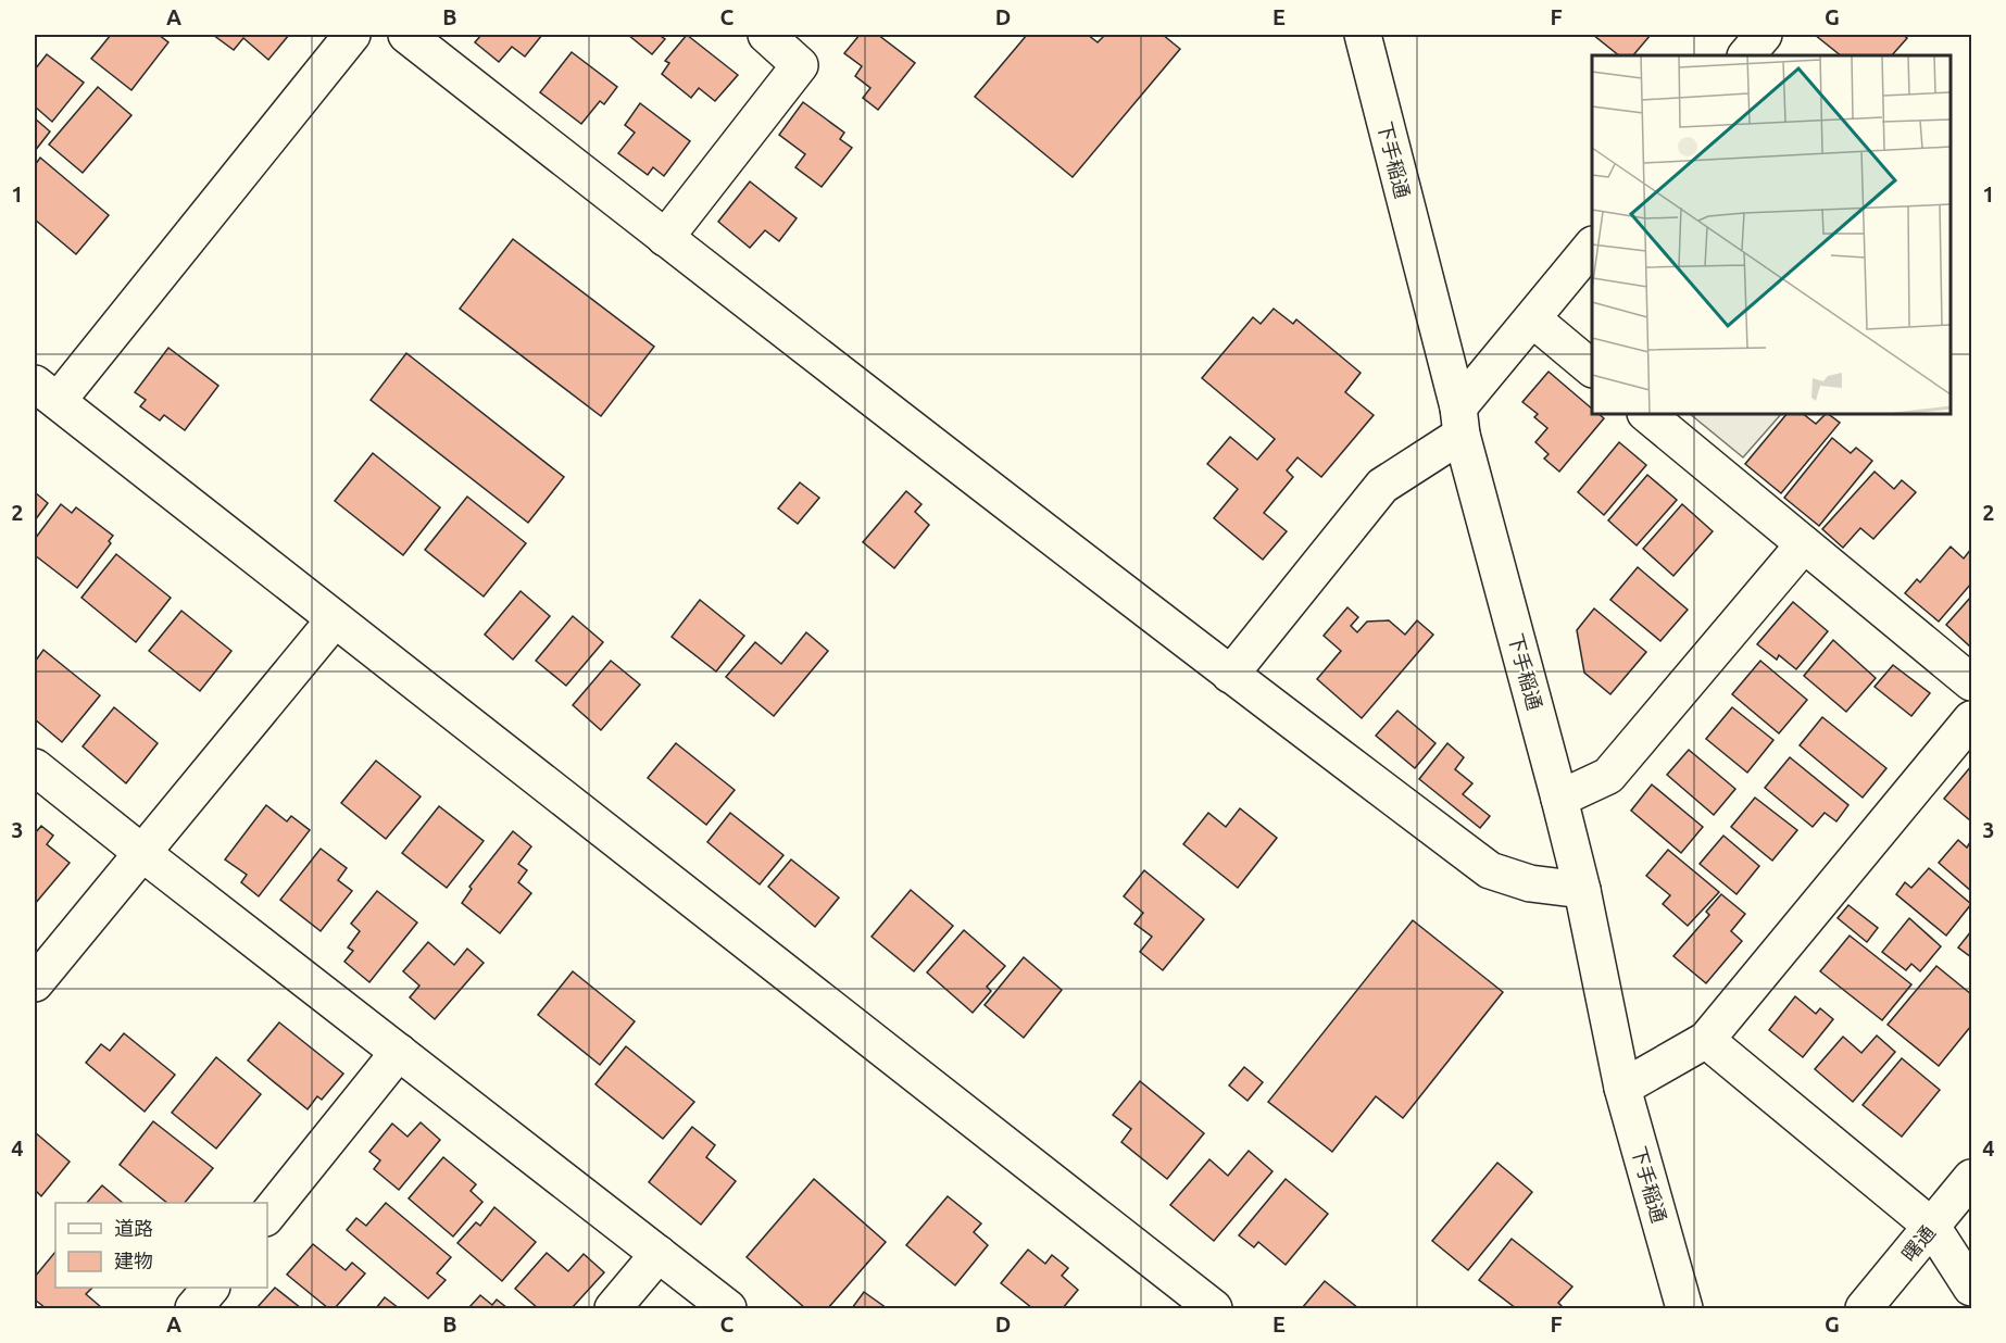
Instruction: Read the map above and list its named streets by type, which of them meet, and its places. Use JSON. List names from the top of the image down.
{
  "streets": {
    "street": ["下手稲通", "曙通"]
  },
  "legend": ["道路", "建物"],
  "grid": {
    "columns": [
      "A",
      "B",
      "C",
      "D",
      "E",
      "F",
      "G"
    ],
    "rows": [
      "1",
      "2",
      "3",
      "4"
    ]
  }
}
